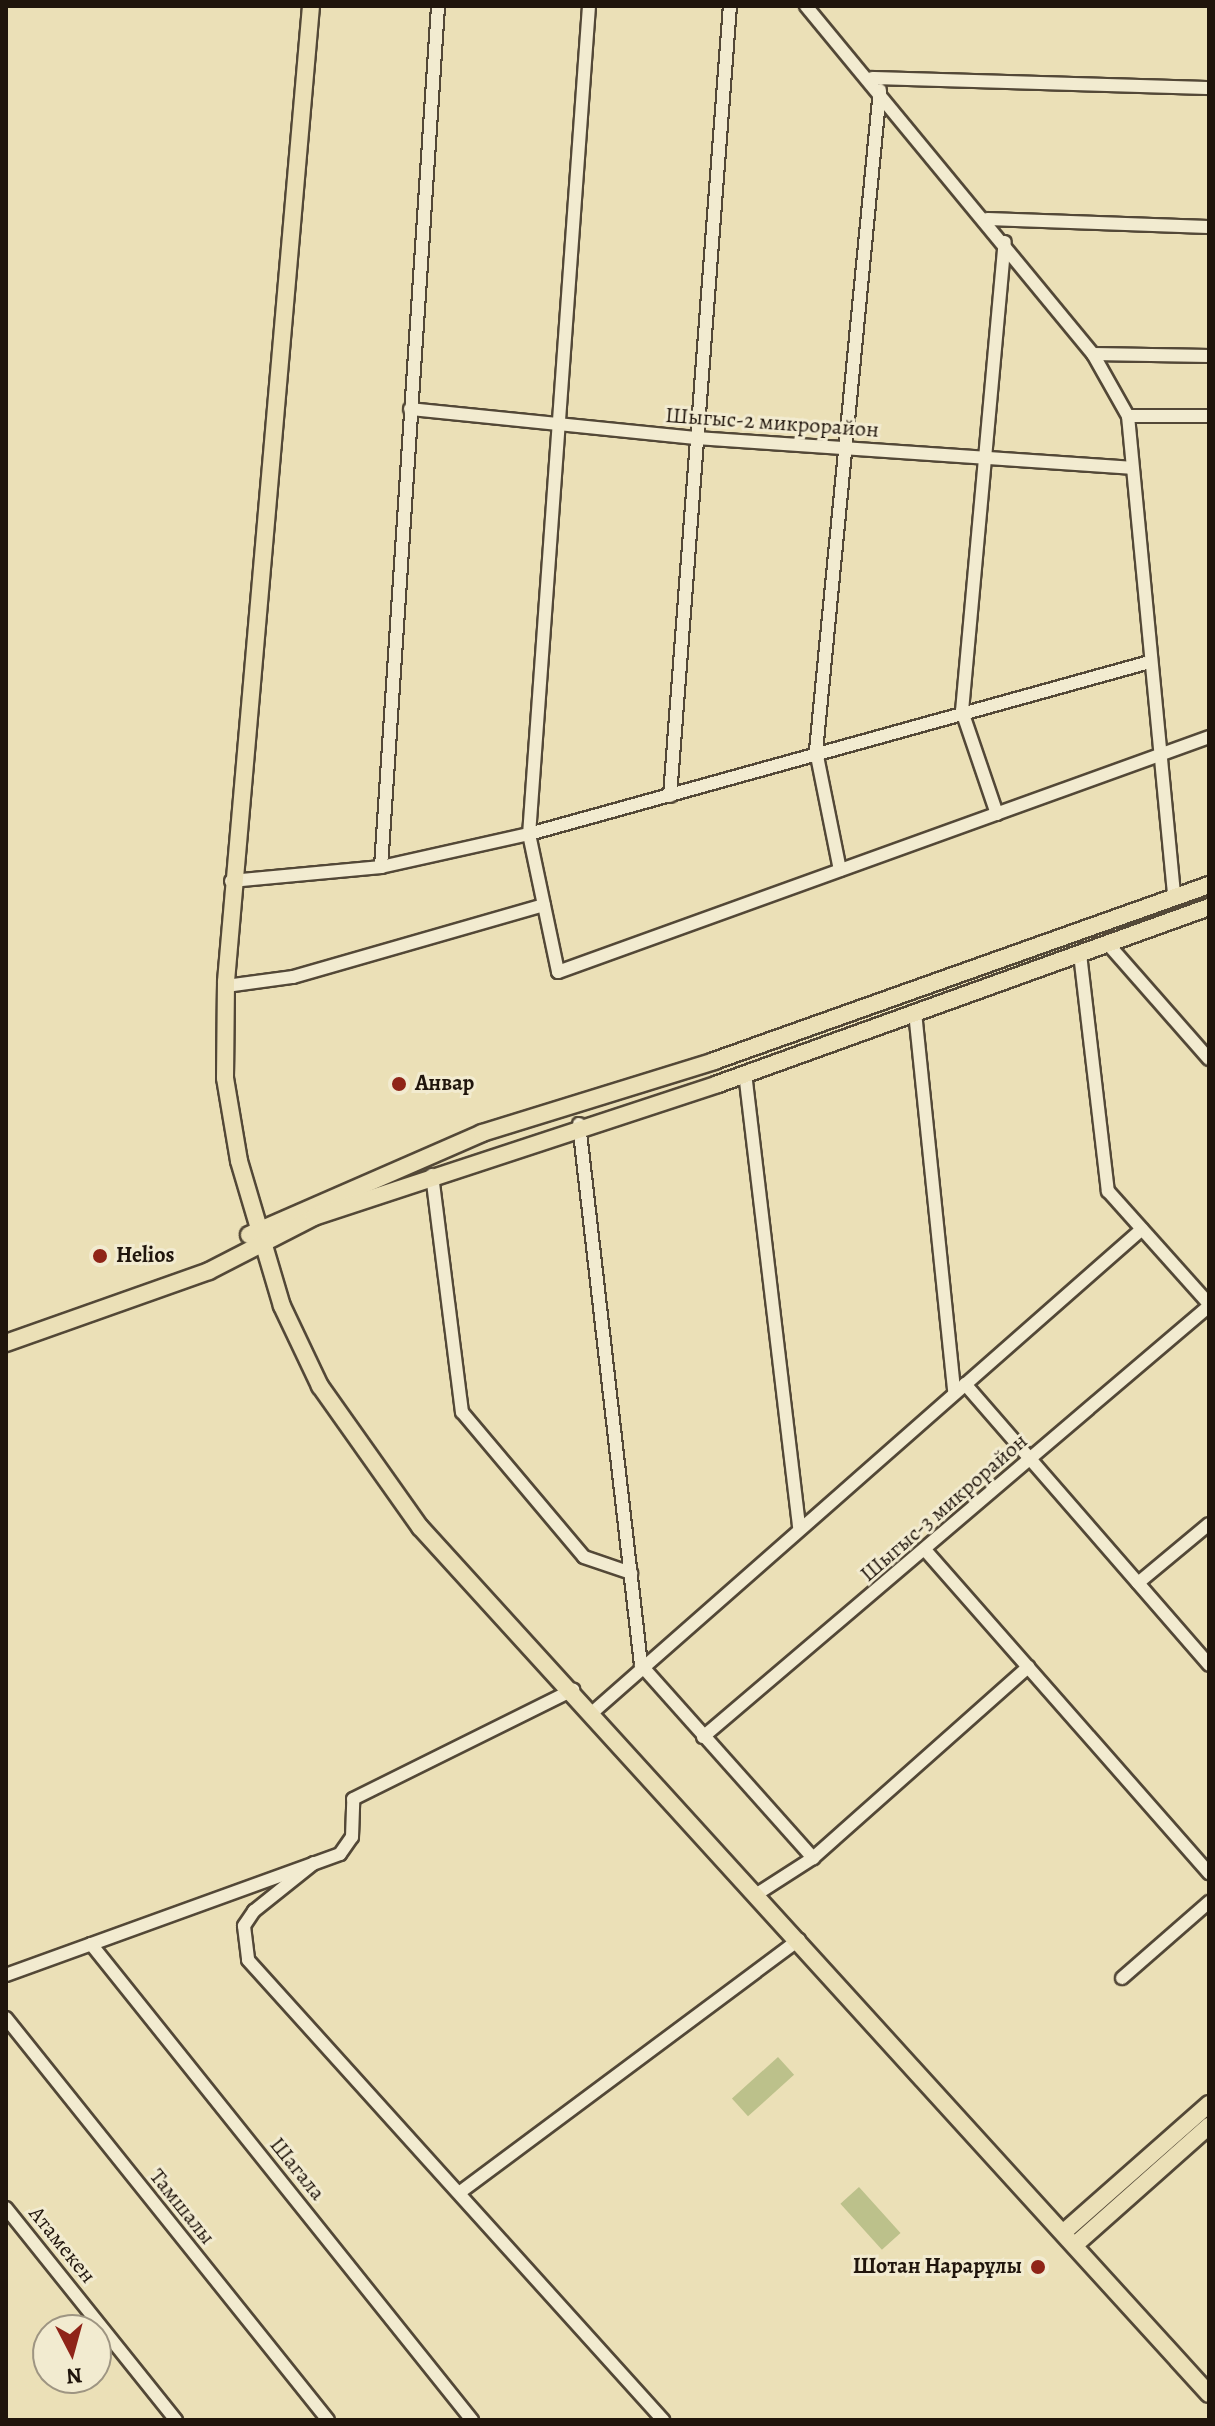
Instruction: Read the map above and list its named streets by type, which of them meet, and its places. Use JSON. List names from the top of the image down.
{
  "streets": {
    "street": [
      "Шыгыс-2 микрорайон",
      "Шыгыс-3 микрорайон",
      "Шагала",
      "Тамшалы",
      "Атамекен"
    ]
  },
  "places": ["Анвар", "Helios", "Шотан Нарарұлы"],
  "north": "bottom"
}
